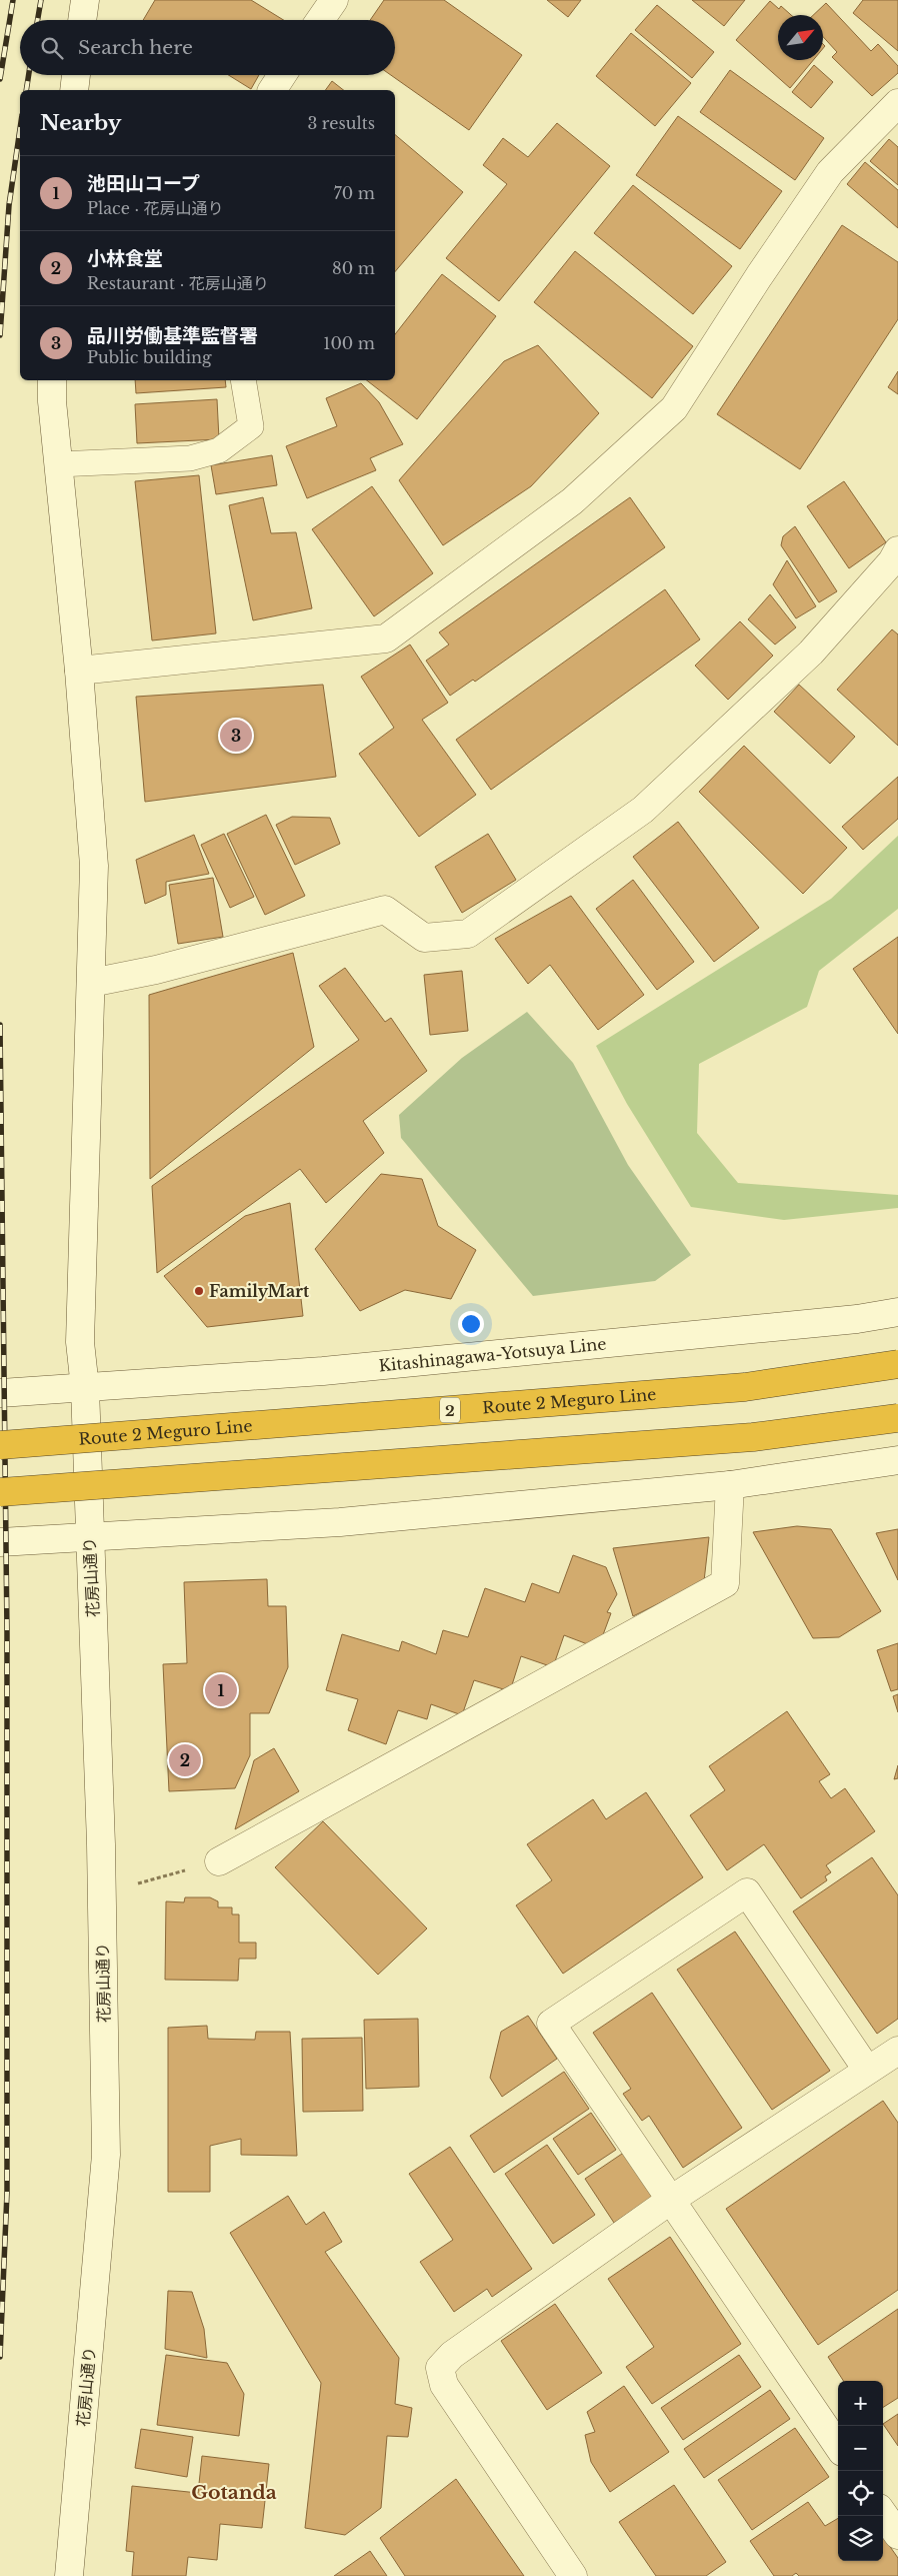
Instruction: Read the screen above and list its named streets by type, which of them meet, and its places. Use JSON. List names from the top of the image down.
{
  "streets": {
    "highway": ["Route 2 Meguro Line", "2"],
    "street": ["Kitashinagawa-Yotsuya Line", "花房山通り"]
  },
  "crossings": [
    ["Kitashinagawa-Yotsuya Line", "花房山通り"]
  ],
  "districts": ["Gotanda"],
  "places": ["FamilyMart"],
  "north": "top right",
  "page": {
    "search": "Search here",
    "heading": ["Nearby", "3 results"],
    "list": [
      {
        "mark": "1",
        "name": "池田山コープ",
        "note": "Place · 花房山通り",
        "value": "70 m"
      },
      {
        "mark": "2",
        "name": "小林食堂",
        "note": "Restaurant · 花房山通り",
        "value": "80 m"
      },
      {
        "mark": "3",
        "name": "品川労働基準監督署",
        "note": "Public building",
        "value": "100 m"
      }
    ],
    "pins": ["3", "1", "2"],
    "map_buttons": ["+", "−"]
  }
}
